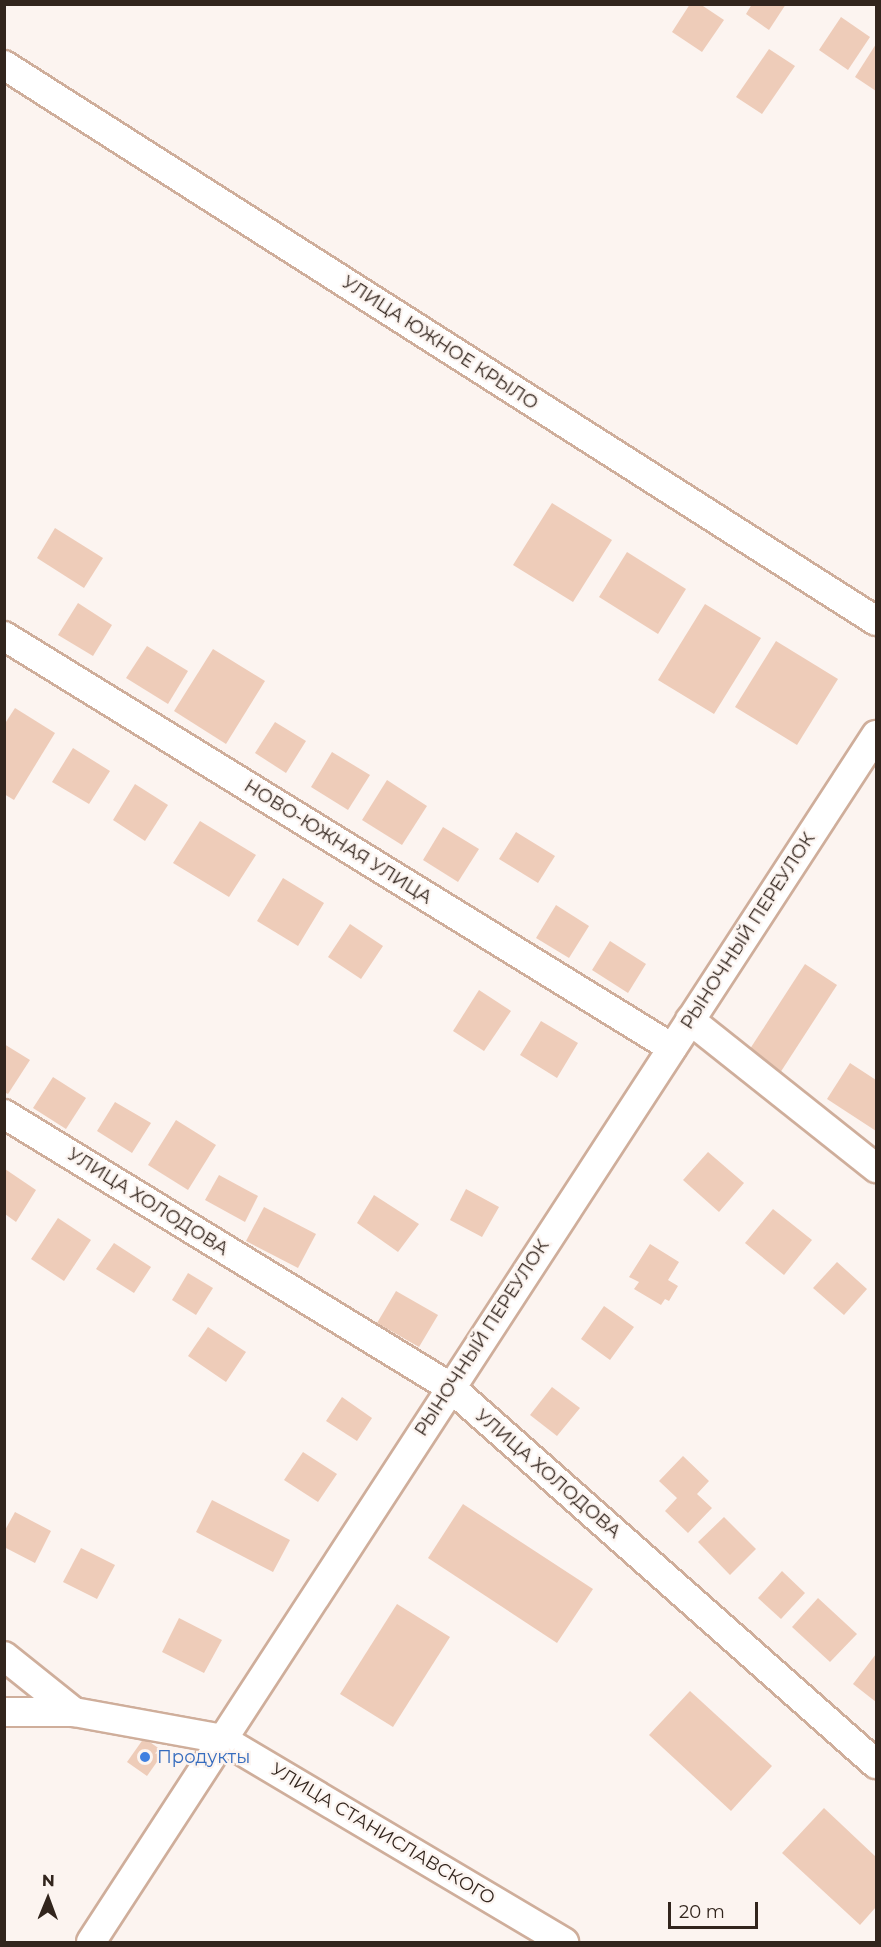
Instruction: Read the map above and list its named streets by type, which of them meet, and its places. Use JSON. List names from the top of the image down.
{
  "streets": {
    "street": [
      "УЛИЦА ЮЖНОЕ КРЫЛО",
      "НОВО-ЮЖНАЯ УЛИЦА",
      "РЫНОЧНЫЙ ПЕРЕУЛОК",
      "УЛИЦА ХОЛОДОВА",
      "УЛИЦА СТАНИСЛАВСКОГО"
    ]
  },
  "crossings": [
    ["НОВО-ЮЖНАЯ УЛИЦА", "РЫНОЧНЫЙ ПЕРЕУЛОК"],
    ["РЫНОЧНЫЙ ПЕРЕУЛОК", "УЛИЦА ХОЛОДОВА"],
    ["РЫНОЧНЫЙ ПЕРЕУЛОК", "УЛИЦА СТАНИСЛАВСКОГО"]
  ],
  "places": ["Продукты"],
  "scale_bar": "20 m",
  "north": "top"
}
